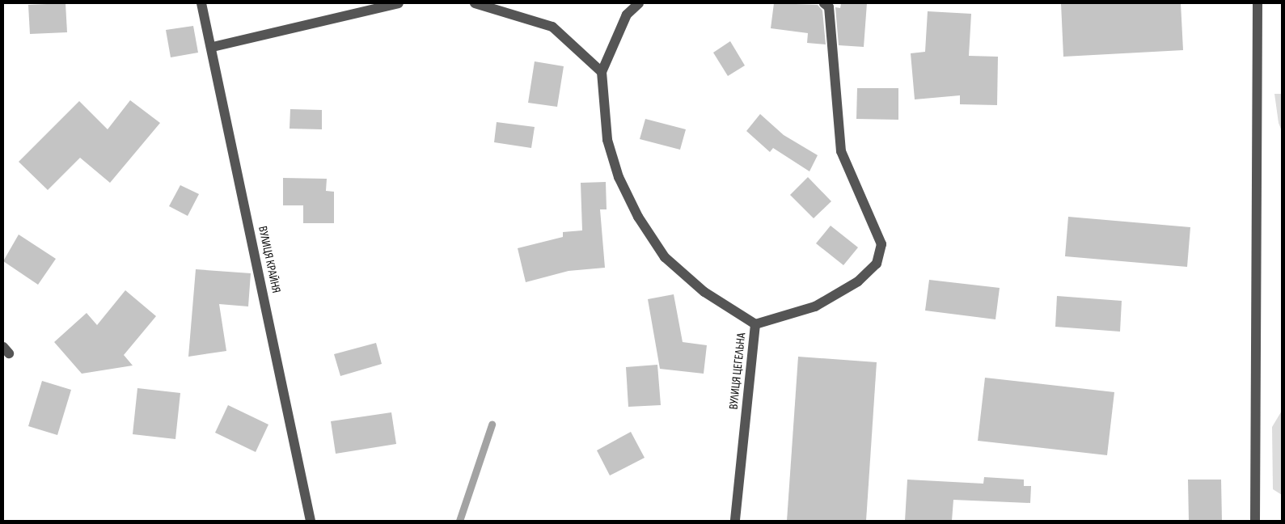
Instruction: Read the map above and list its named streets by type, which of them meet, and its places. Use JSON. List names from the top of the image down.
{
  "streets": {
    "street": ["ВУЛИЦЯ КРАЙНЯ", "ВУЛИЦЯ ЦЕГЕЛЬНА"]
  }
}
